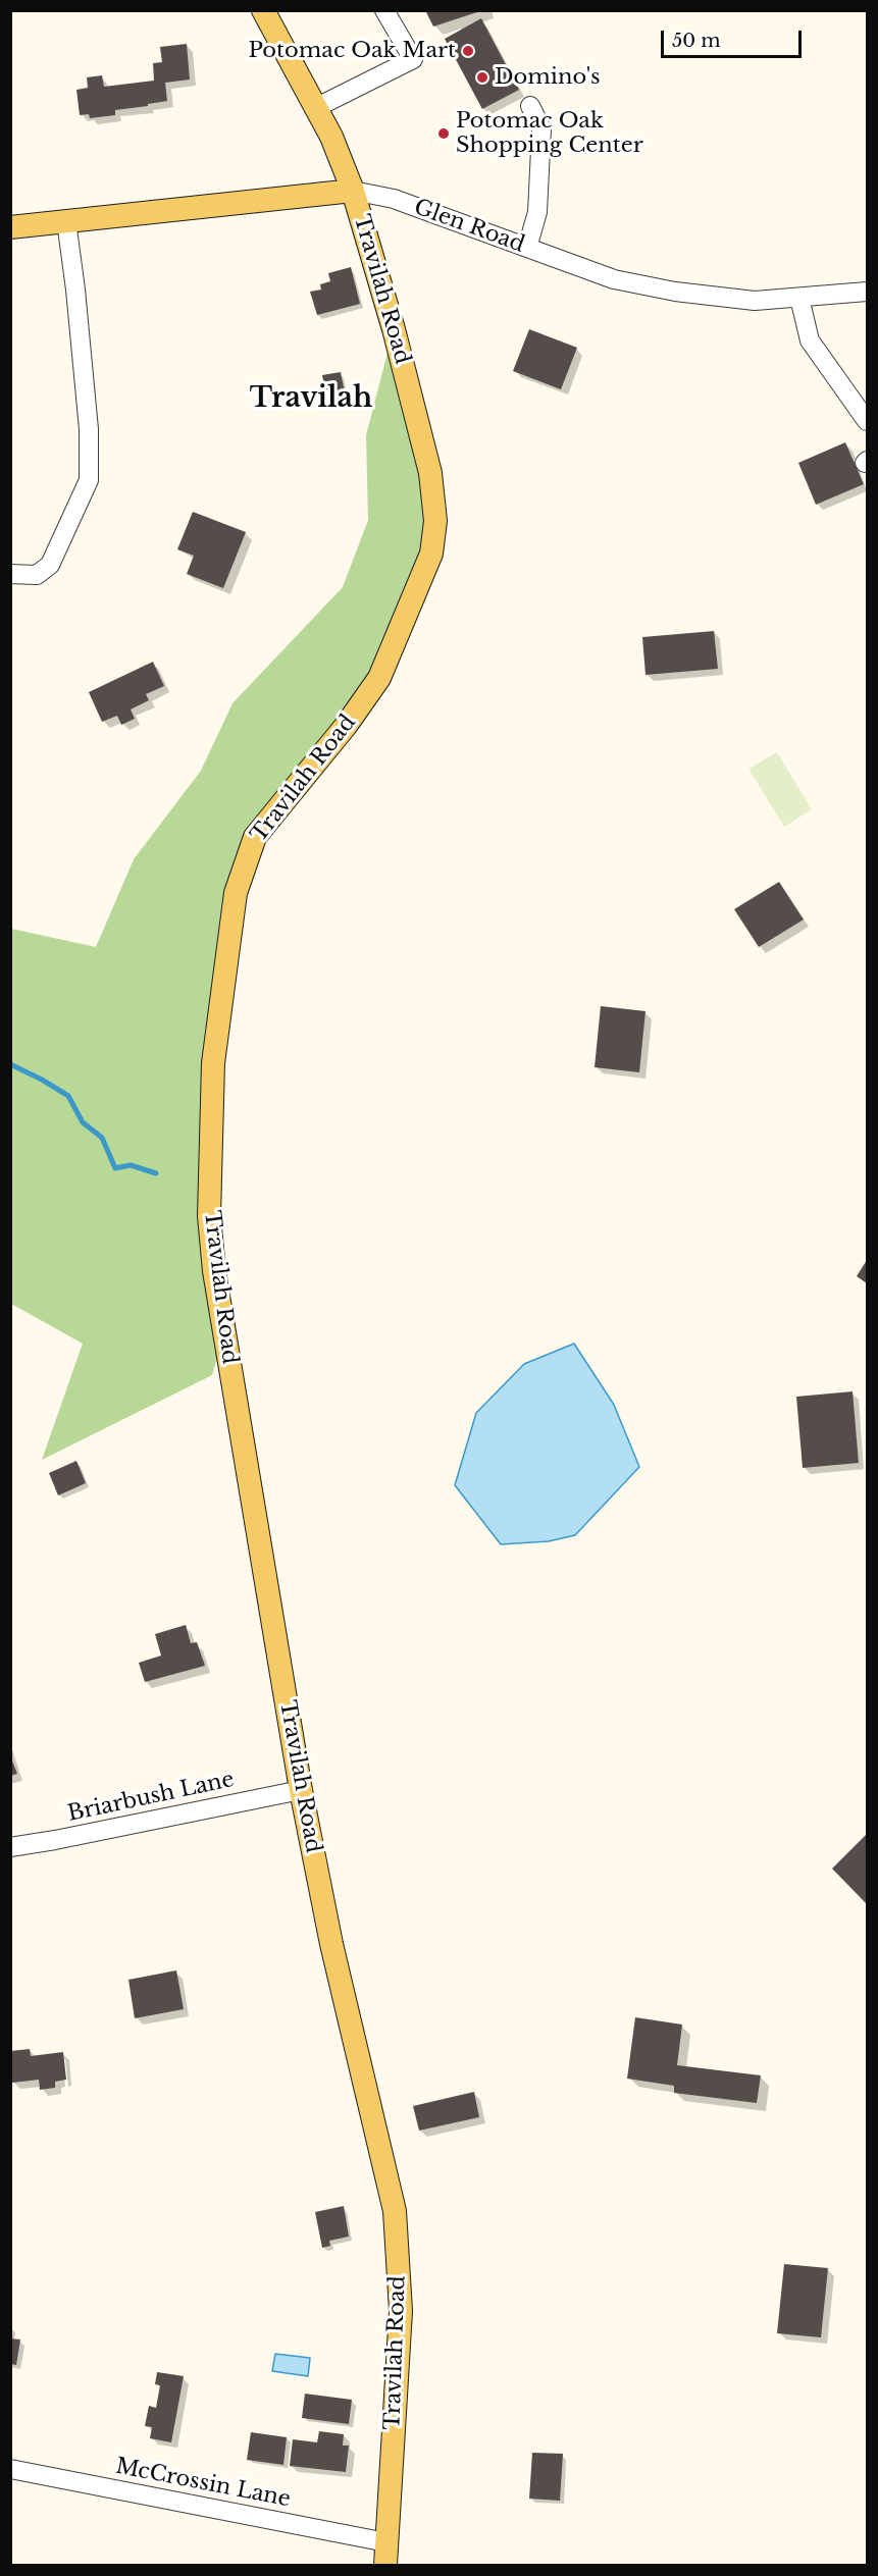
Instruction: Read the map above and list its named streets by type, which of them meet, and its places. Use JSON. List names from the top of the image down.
{
  "streets": {
    "main road": ["Glen Road", "Travilah Road"],
    "street": ["Briarbush Lane", "McCrossin Lane"]
  },
  "crossings": [
    ["Glen Road", "Travilah Road"],
    ["Travilah Road", "Briarbush Lane"],
    ["Travilah Road", "McCrossin Lane"]
  ],
  "districts": ["Travilah"],
  "places": ["Potomac Oak Mart", "Domino's", "Potomac Oak Shopping Center"],
  "scale_bar": "50 m"
}
